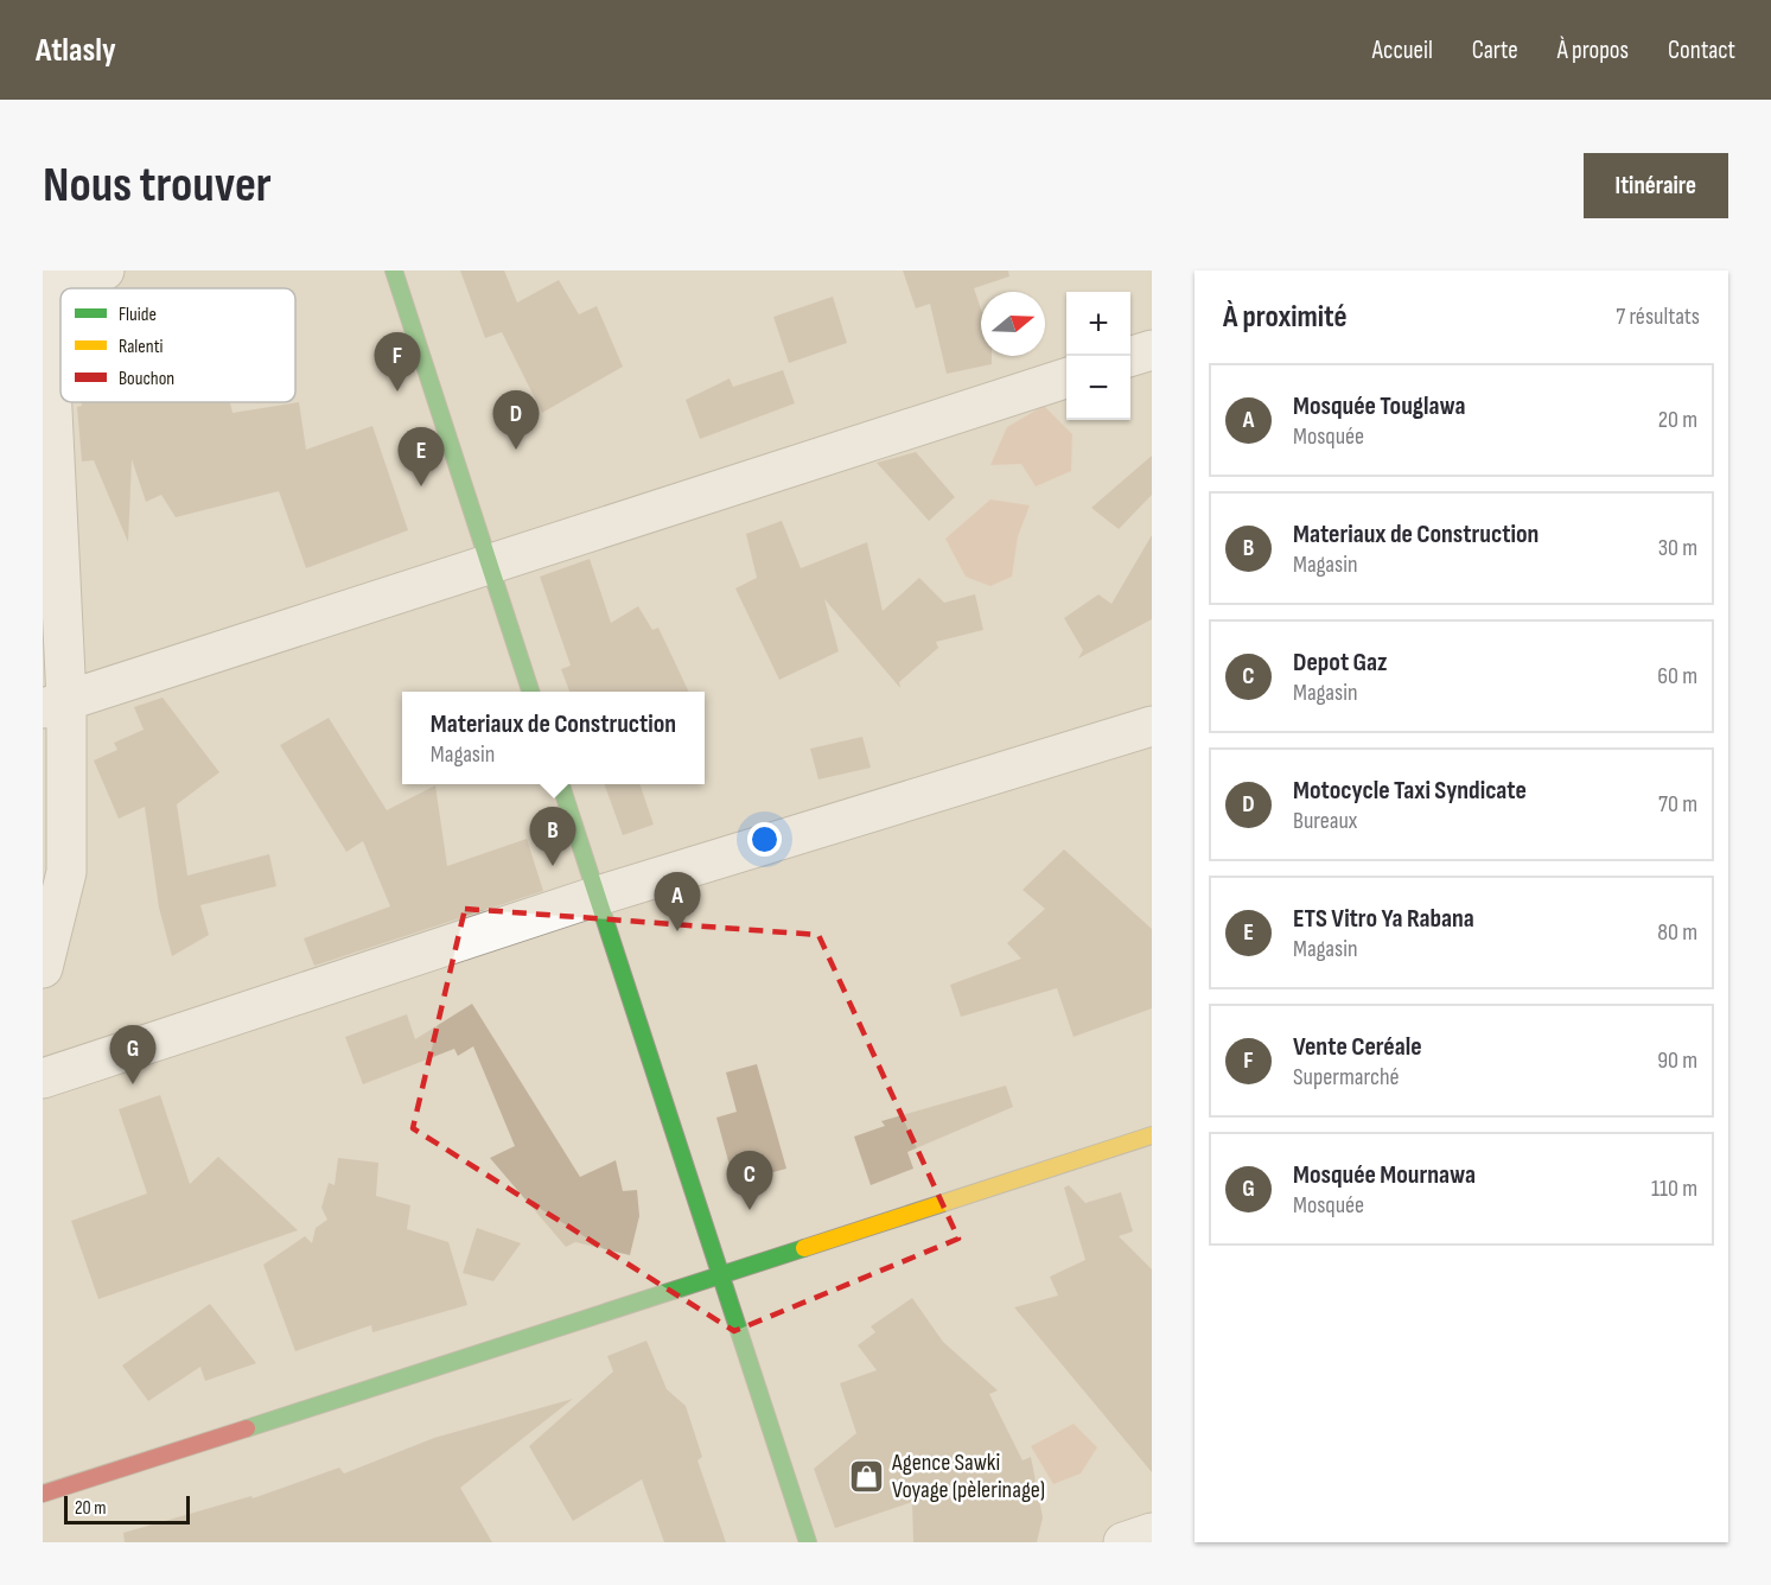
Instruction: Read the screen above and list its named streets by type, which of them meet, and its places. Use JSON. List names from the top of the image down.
{
  "places": {
    "shop": ["Agence Sawki Voyage (pèlerinage)"]
  },
  "legend": ["Fluide", "Ralenti", "Bouchon"],
  "scale_bar": "20 m",
  "north": "right",
  "page": {
    "header": "Atlasly",
    "nav": [
      "Accueil",
      "Carte",
      "À propos",
      "Contact"
    ],
    "buttons": "Itinéraire",
    "title": "Nous trouver",
    "heading": ["À proximité", "7 résultats"],
    "map_buttons": ["+", "−"],
    "pins": [
      "F",
      "D",
      "E",
      "B",
      "A",
      "G",
      "C"
    ],
    "list": [
      {
        "mark": "A",
        "name": "Mosquée Touglawa",
        "note": "Mosquée",
        "value": "20 m"
      },
      {
        "mark": "B",
        "name": "Materiaux de Construction",
        "note": "Magasin",
        "value": "30 m"
      },
      {
        "mark": "C",
        "name": "Depot Gaz",
        "note": "Magasin",
        "value": "60 m"
      },
      {
        "mark": "D",
        "name": "Motocycle Taxi Syndicate",
        "note": "Bureaux",
        "value": "70 m"
      },
      {
        "mark": "E",
        "name": "ETS Vitro Ya Rabana",
        "note": "Magasin",
        "value": "80 m"
      },
      {
        "mark": "F",
        "name": "Vente Ceréale",
        "note": "Supermarché",
        "value": "90 m"
      },
      {
        "mark": "G",
        "name": "Mosquée Mournawa",
        "note": "Mosquée",
        "value": "110 m"
      }
    ],
    "popup": ["Materiaux de Construction", "Magasin"],
    "scale": "20 m"
  }
}
